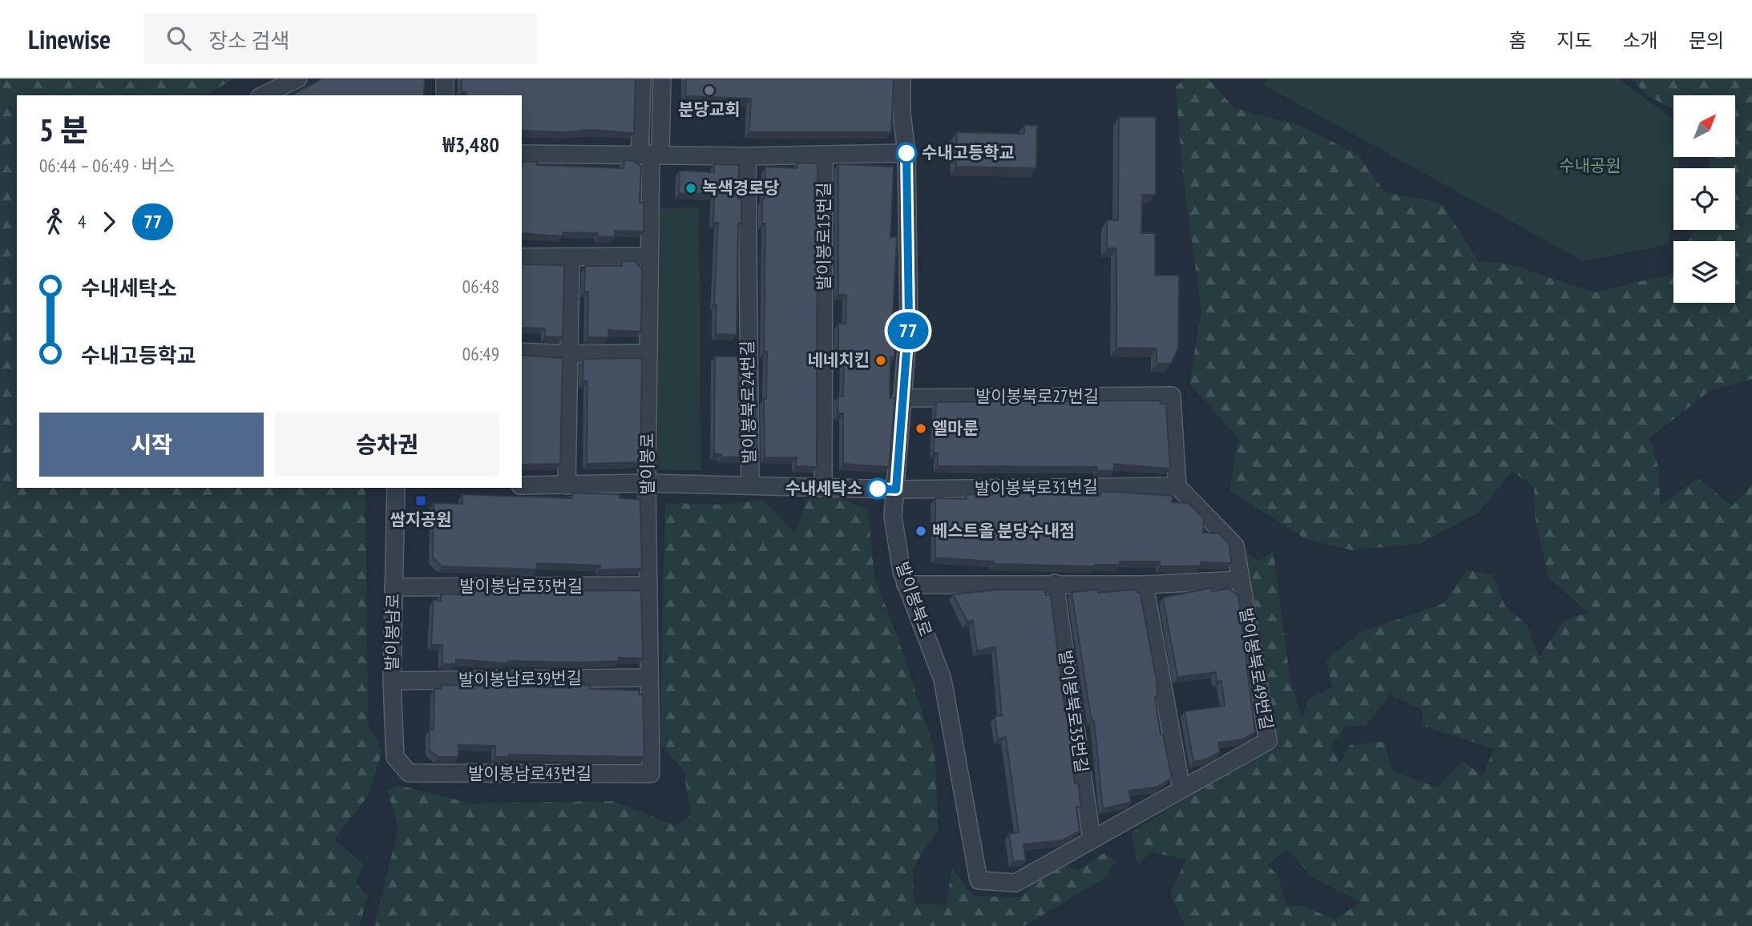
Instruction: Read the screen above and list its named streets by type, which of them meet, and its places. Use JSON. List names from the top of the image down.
{
  "streets": {
    "street": [
      "발이봉로15번길",
      "발이봉북로27번길",
      "발이봉북로24번길",
      "발이봉로",
      "발이봉북로31번길",
      "발이봉남로35번길",
      "발이봉북로",
      "발이봉남로",
      "발이봉북로49번길",
      "발이봉남로39번길",
      "발이봉북로35번길",
      "발이봉남로43번길"
    ]
  },
  "crossings": [
    ["발이봉로15번길", "발이봉북로31번길"],
    ["발이봉북로27번길", "발이봉북로31번길"],
    ["발이봉북로27번길", "발이봉북로"],
    ["발이봉북로27번길", "발이봉북로49번길"],
    ["발이봉북로24번길", "발이봉북로31번길"],
    ["발이봉로", "발이봉북로31번길"],
    ["발이봉로", "발이봉남로35번길"],
    ["발이봉로", "발이봉남로39번길"],
    ["발이봉로", "발이봉남로43번길"],
    ["발이봉북로31번길", "발이봉북로"],
    ["발이봉북로31번길", "발이봉북로49번길"],
    ["발이봉남로35번길", "발이봉남로"],
    ["발이봉북로", "발이봉북로49번길"],
    ["발이봉남로", "발이봉남로39번길"],
    ["발이봉남로", "발이봉남로43번길"],
    ["발이봉북로49번길", "발이봉북로35번길"]
  ],
  "parks": ["수내공원"],
  "places": {
    "other": [
      "분당교회",
      "수내고등학교",
      "녹색경로당",
      "네네치킨",
      "엘마룬",
      "수내세탁소",
      "베스트올 분당수내점"
    ],
    "transit": ["쌈지공원"]
  },
  "lines": ["bus line 77"],
  "north": "top right",
  "page": {
    "header": "Linewise",
    "search": "장소 검색",
    "nav": [
      "홈",
      "지도",
      "소개",
      "문의"
    ],
    "on_map": "77",
    "heading": ["5 분", "06:44 – 06:49 · 버스", "₩3,480"],
    "legs": ["4", "77"],
    "list": [
      {
        "name": "수내세탁소",
        "value": "06:48"
      },
      {
        "name": "수내고등학교",
        "value": "06:49"
      }
    ],
    "buttons": ["시작", "승차권"]
  }
}
